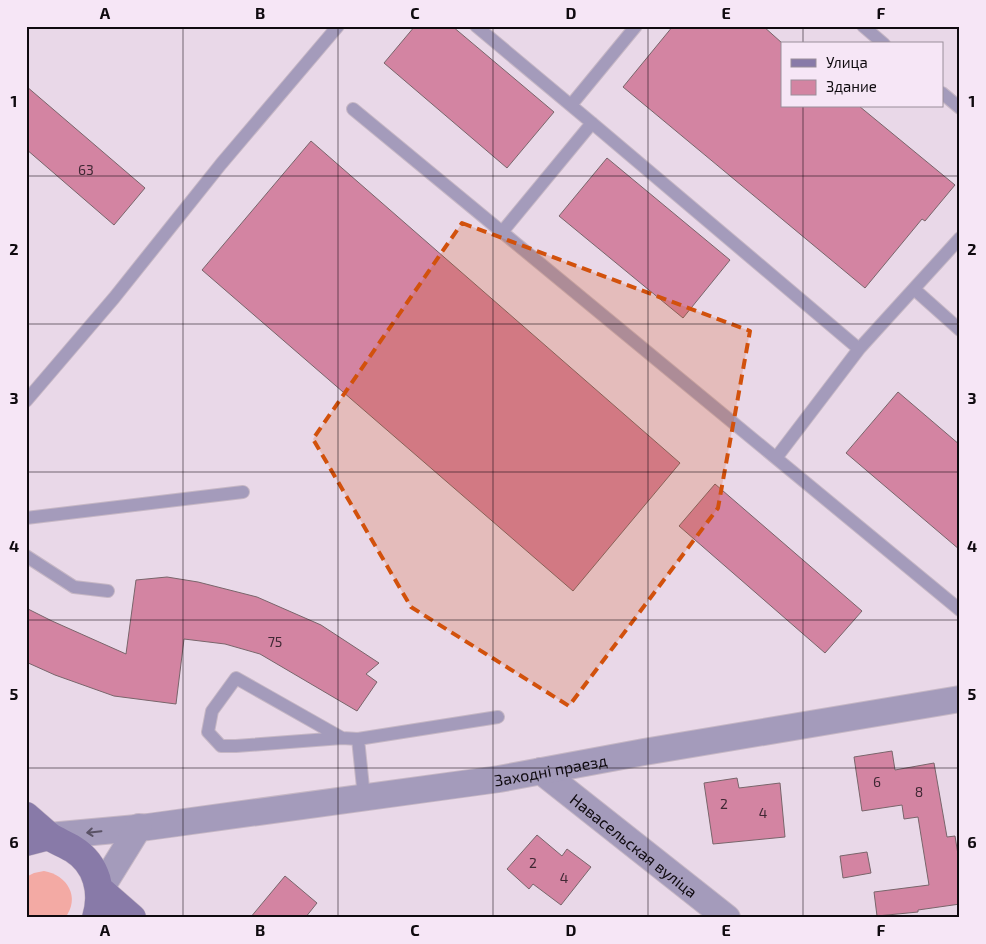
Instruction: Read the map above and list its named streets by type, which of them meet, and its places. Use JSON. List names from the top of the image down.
{
  "streets": {
    "street": ["Заходні праезд", "Навасельская вуліца"]
  },
  "crossings": [
    ["Заходні праезд", "Навасельская вуліца"]
  ],
  "house_numbers": [
    "63",
    "75",
    "6",
    "8",
    "2",
    "4",
    "2",
    "4"
  ],
  "legend": ["Улица", "Здание"],
  "grid": {
    "columns": [
      "A",
      "B",
      "C",
      "D",
      "E",
      "F"
    ],
    "rows": [
      "1",
      "2",
      "3",
      "4",
      "5",
      "6"
    ]
  }
}
